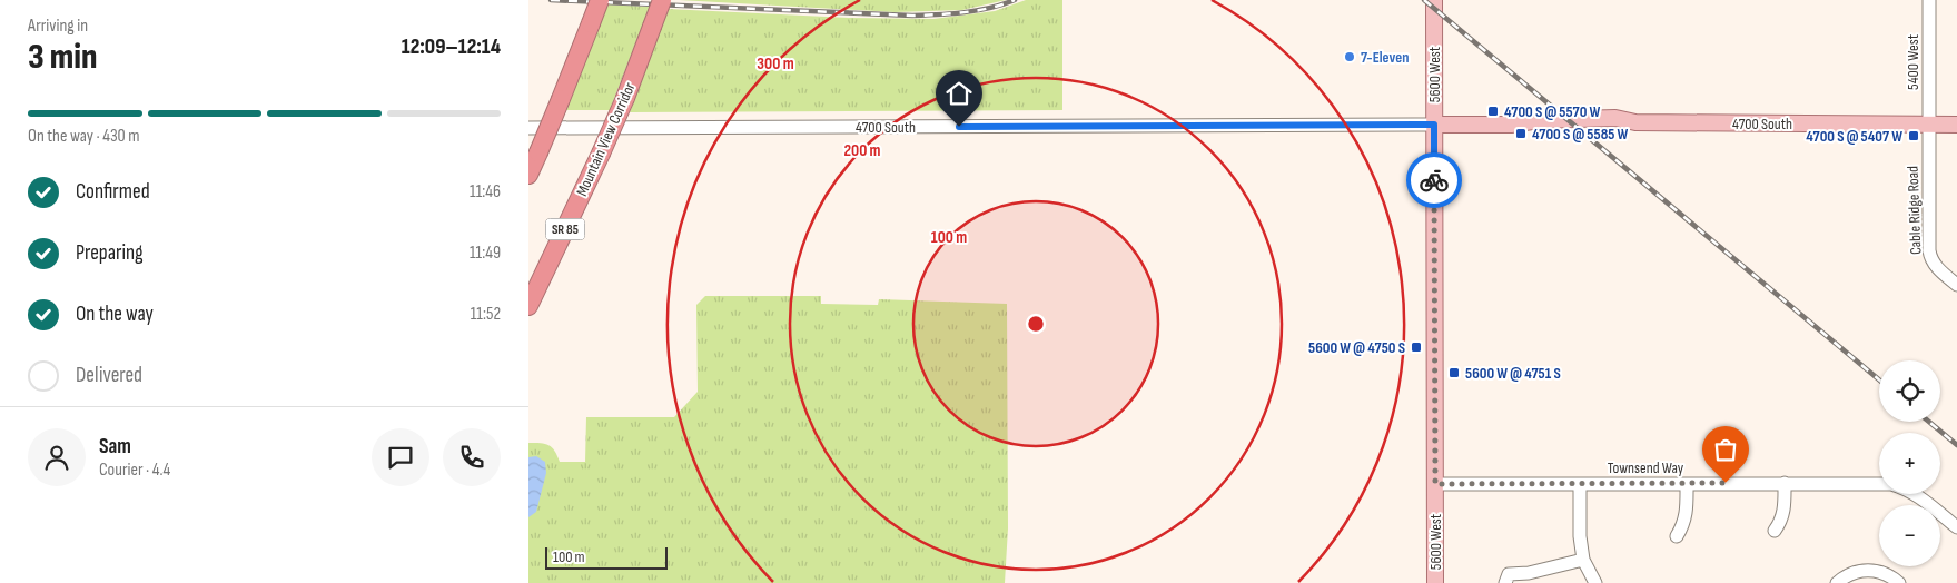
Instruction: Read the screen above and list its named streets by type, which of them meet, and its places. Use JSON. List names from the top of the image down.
{
  "streets": {
    "highway": ["Mountain View Corridor", "SR 85"],
    "main road": ["5600 West", "4700 South"],
    "street": ["5400 West", "Cable Ridge Road", "Townsend Way"]
  },
  "crossings": [
    ["5400 West", "4700 South"],
    ["5400 West", "Cable Ridge Road"],
    ["5600 West", "4700 South"],
    ["5600 West", "Townsend Way"],
    ["4700 South", "Cable Ridge Road"]
  ],
  "places": {
    "other": ["7-Eleven"],
    "transit": [
      "4700 S @ 5570 W",
      "4700 S @ 5585 W",
      "4700 S @ 5407 W",
      "5600 W @ 4750 S",
      "5600 W @ 4751 S"
    ]
  },
  "scale_bar": "100 m",
  "page": {
    "heading": ["3 min", "Arriving in", "12:09–12:14"],
    "panel": ["Sam", "Courier · 4.4"],
    "bar": "On the way · 430 m",
    "list": [
      ["Confirmed", "11:46"],
      ["Preparing", "11:49"],
      ["On the way", "11:52"],
      "Delivered"
    ],
    "map_buttons": ["+", "−"],
    "scale": "100 m"
  },
  "rings": ["300 m", "200 m", "100 m"]
}
